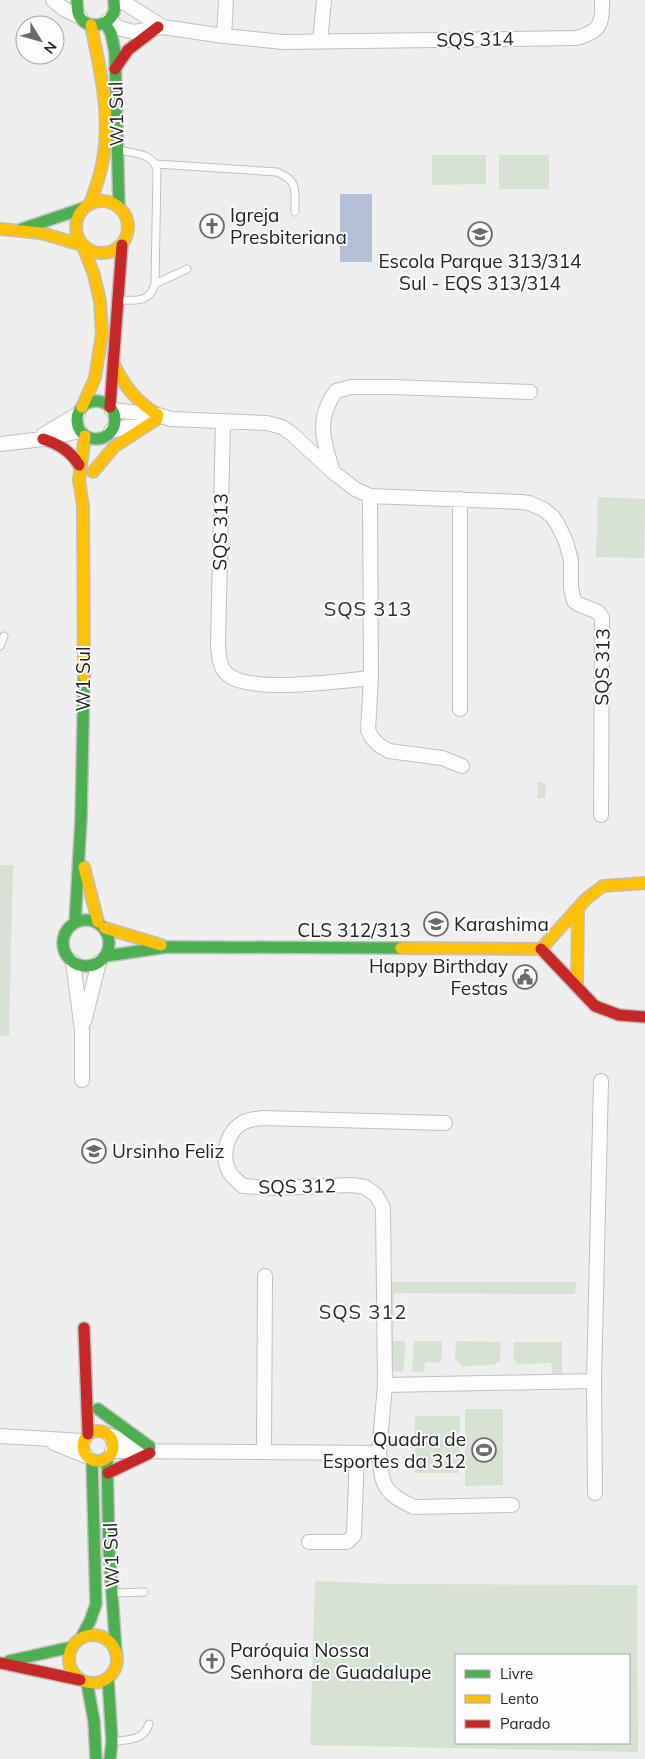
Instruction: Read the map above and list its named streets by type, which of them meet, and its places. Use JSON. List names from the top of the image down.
{
  "streets": {
    "street": [
      "SQS 314",
      "W1 Sul",
      "SQS 313",
      "CLS 312/313",
      "SQS 312"
    ]
  },
  "crossings": [
    ["SQS 314", "W1 Sul"],
    ["W1 Sul", "SQS 313"],
    ["W1 Sul", "CLS 312/313"]
  ],
  "districts": ["SQS 313", "SQS 312"],
  "places": {
    "church": ["Igreja Presbiteriana", "Paróquia Nossa Senhora de Guadalupe"],
    "school or university": ["Escola Parque 313/314 Sul - EQS 313/314", "Karashima", "Ursinho Feliz"],
    "public building": ["Happy Birthday Festas"],
    "sports": ["Quadra de Esportes da 312"]
  },
  "legend": ["Livre", "Lento", "Parado"],
  "north": "bottom right"
}
